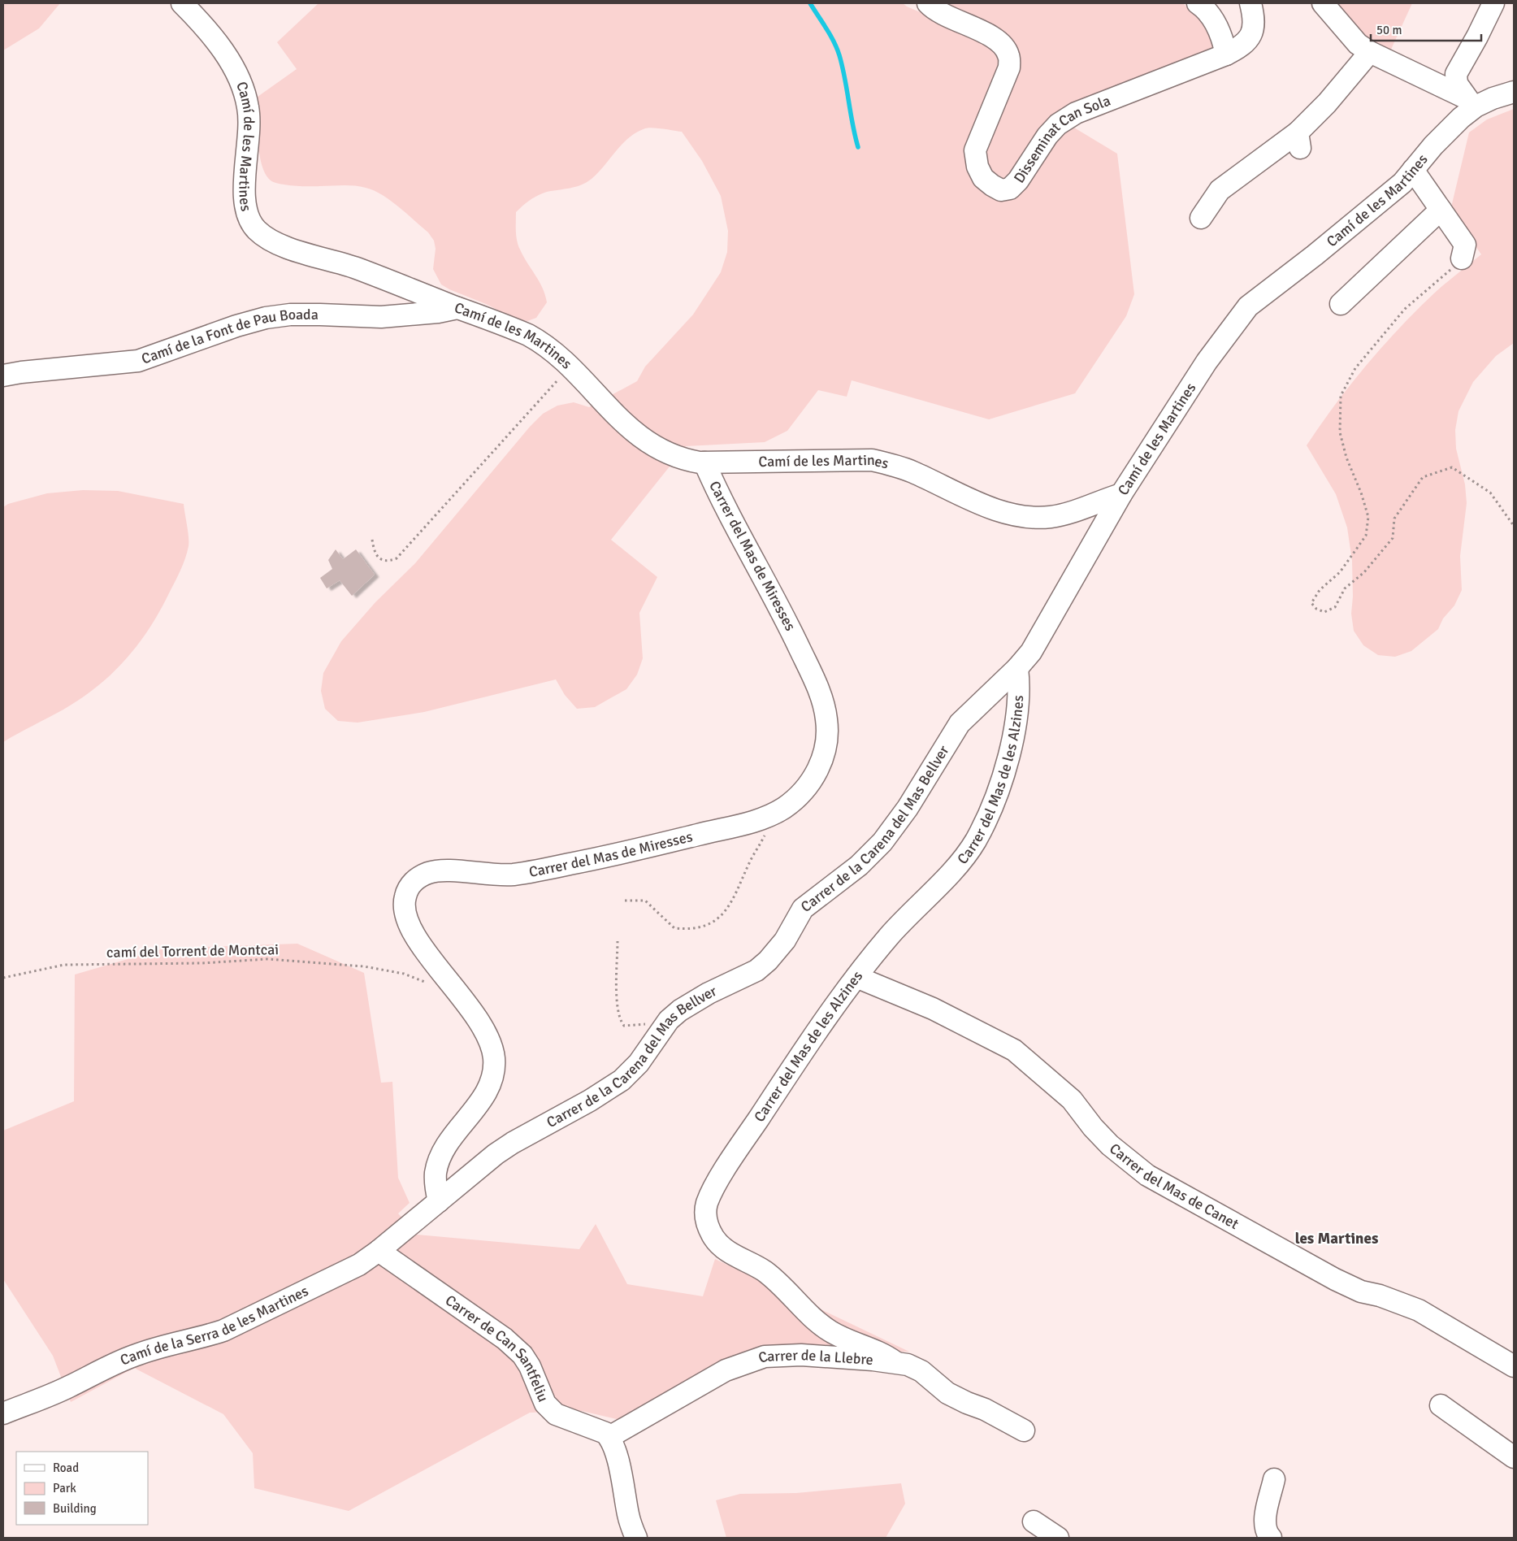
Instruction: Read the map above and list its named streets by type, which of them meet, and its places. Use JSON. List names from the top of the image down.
{
  "streets": {
    "street": [
      "Disseminat Can Sola",
      "Camí de les Martines",
      "Camí de la Font de Pau Boada",
      "Carrer del Mas de Miresses",
      "Carrer del Mas de les Alzines",
      "Carrer de la Carena del Mas Bellver",
      "Carrer del Mas de Canet",
      "Camí de la Serra de les Martines",
      "Carrer de Can Santfeliu",
      "Carrer de la Llebre"
    ],
    "path": ["camí del Torrent de Montcai"]
  },
  "crossings": [
    ["Camí de les Martines", "Camí de la Font de Pau Boada"],
    ["Camí de les Martines", "Carrer del Mas de Miresses"],
    ["Camí de les Martines", "Carrer de la Carena del Mas Bellver"],
    ["Carrer del Mas de Miresses", "Carrer de la Carena del Mas Bellver"],
    ["Carrer del Mas de Miresses", "camí del Torrent de Montcai"],
    ["Carrer del Mas de les Alzines", "Carrer de la Carena del Mas Bellver"],
    ["Carrer del Mas de les Alzines", "Carrer del Mas de Canet"],
    ["Carrer del Mas de les Alzines", "Carrer de la Llebre"],
    ["Carrer de la Carena del Mas Bellver", "Camí de la Serra de les Martines"],
    ["Camí de la Serra de les Martines", "Carrer de Can Santfeliu"],
    ["Carrer de Can Santfeliu", "Carrer de la Llebre"]
  ],
  "districts": ["les Martines"],
  "legend": ["Road", "Park", "Building"],
  "scale_bar": "50 m"
}
